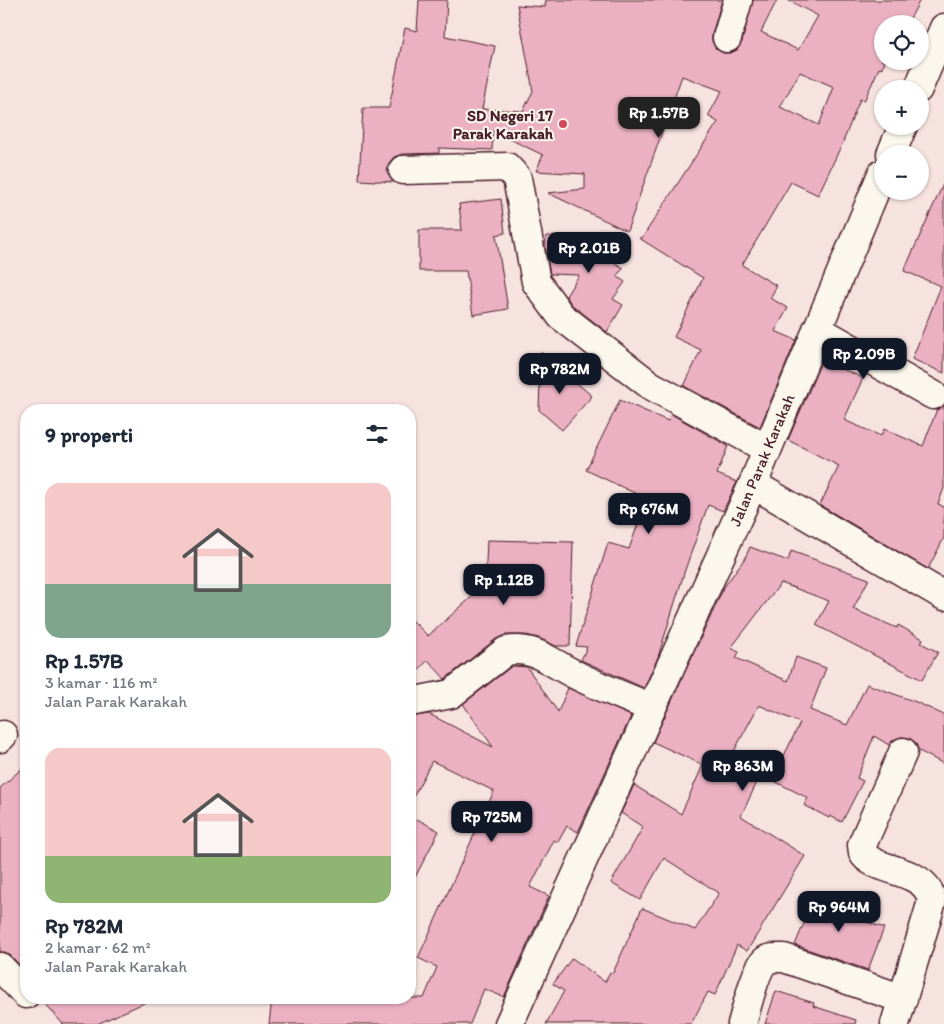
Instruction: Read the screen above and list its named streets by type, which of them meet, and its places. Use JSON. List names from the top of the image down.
{
  "streets": {
    "street": ["Jalan Parak Karakah"]
  },
  "places": ["SD Negeri 17 Parak Karakah"],
  "page": {
    "map_buttons": ["+", "−"],
    "price": [
      "Rp 1.57B",
      "Rp 2.01B",
      "Rp 2.09B",
      "Rp 782M",
      "Rp 676M",
      "Rp 1.12B",
      "Rp 863M",
      "Rp 725M",
      "Rp 964M"
    ],
    "heading": "9 properti",
    "list": [
      {
        "name": "Rp 1.57B",
        "note": "3 kamar · 116 m² · Jalan Parak Karakah"
      },
      {
        "name": "Rp 782M",
        "note": "2 kamar · 62 m² · Jalan Parak Karakah"
      }
    ]
  }
}
